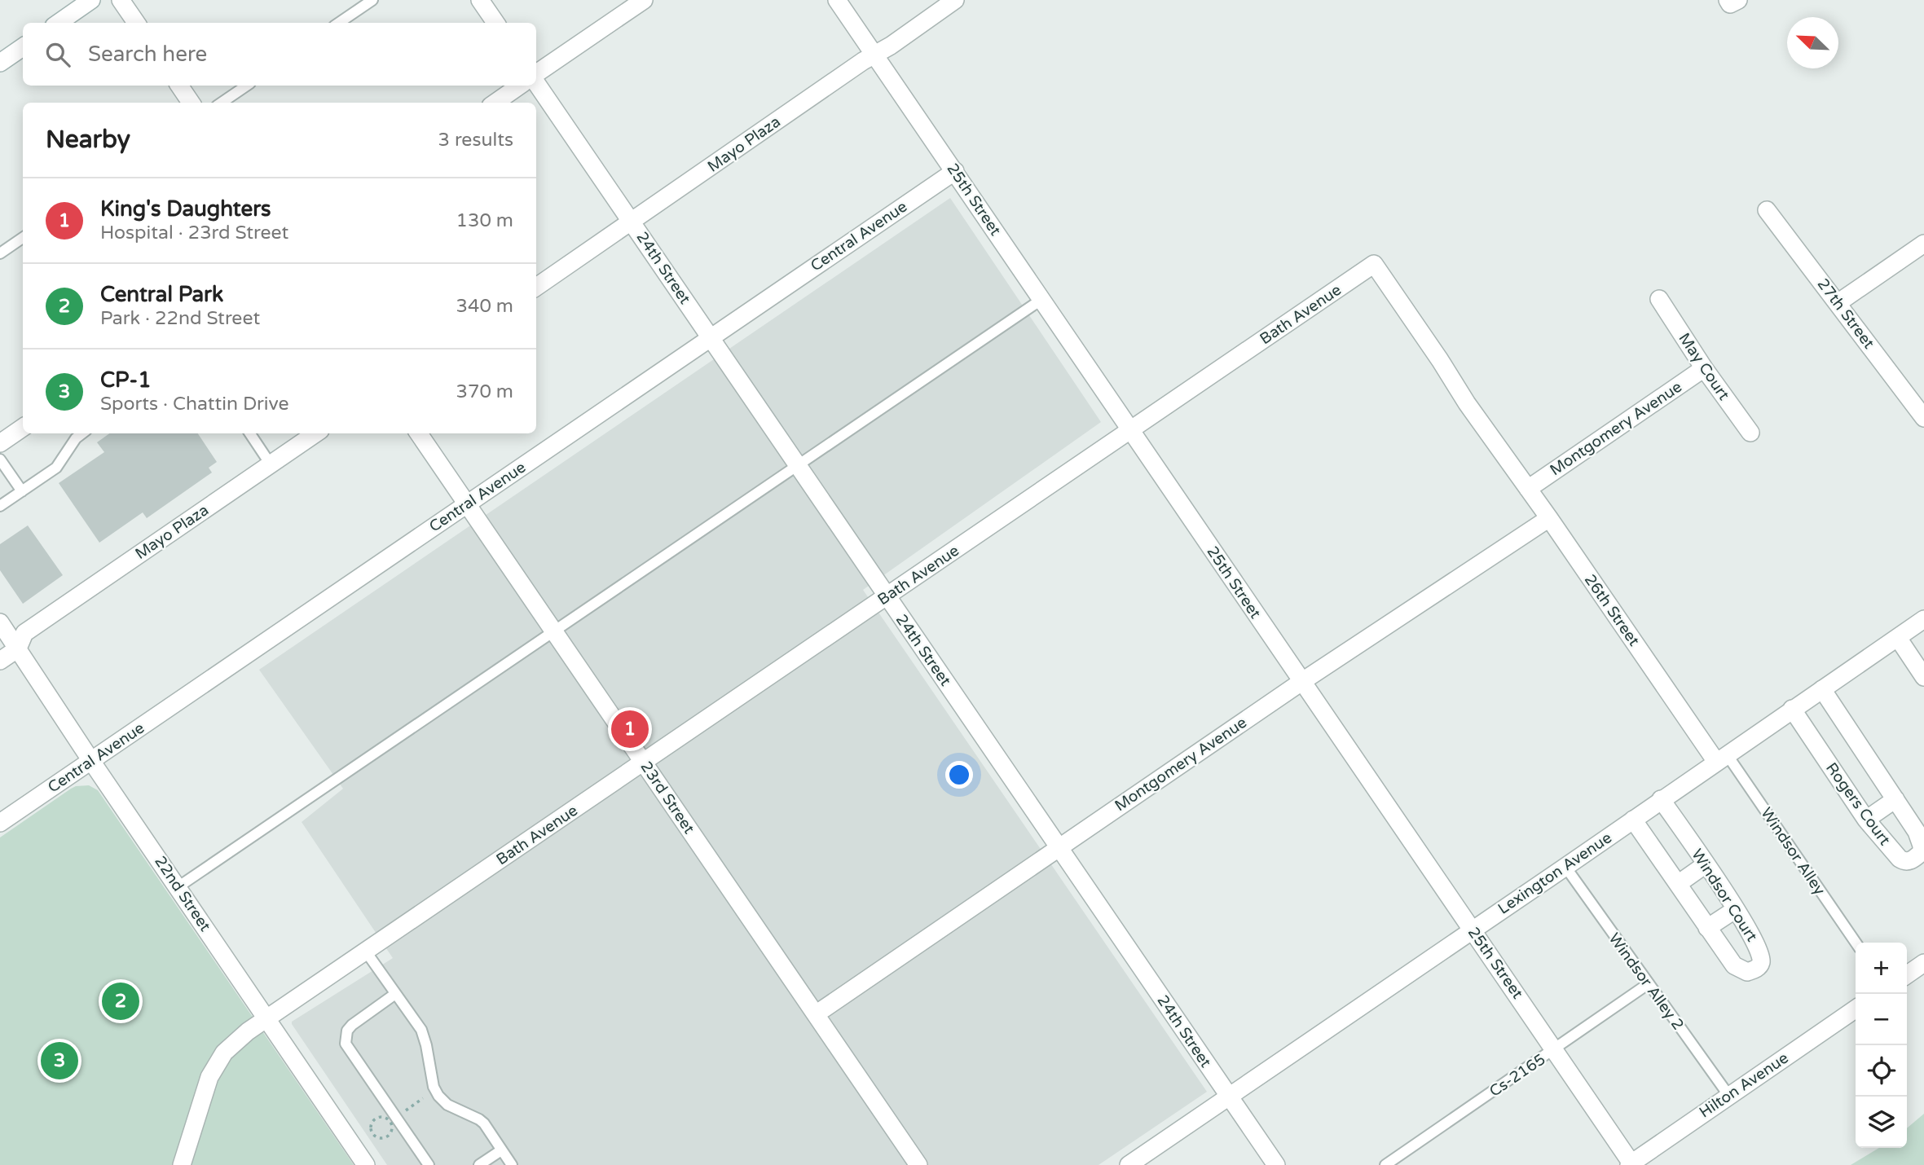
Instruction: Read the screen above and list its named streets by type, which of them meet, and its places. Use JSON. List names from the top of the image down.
{
  "streets": {
    "street": [
      "Mayo Plaza",
      "25th Street",
      "Central Avenue",
      "24th Street",
      "27th Street",
      "Bath Avenue",
      "May Court",
      "Montgomery Avenue",
      "26th Street",
      "23rd Street",
      "Rogers Court",
      "Lexington Avenue",
      "22nd Street",
      "Windsor Court",
      "Hilton Avenue"
    ],
    "lane": ["Windsor Alley", "Windsor Alley 2", "Cs-2165"]
  },
  "crossings": [
    ["Mayo Plaza", "25th Street"],
    ["Mayo Plaza", "24th Street"],
    ["Mayo Plaza", "22nd Street"],
    ["25th Street", "Central Avenue"],
    ["25th Street", "Bath Avenue"],
    ["25th Street", "Montgomery Avenue"],
    ["25th Street", "Lexington Avenue"],
    ["25th Street", "Cs-2165"],
    ["25th Street", "Hilton Avenue"],
    ["Central Avenue", "24th Street"],
    ["Central Avenue", "23rd Street"],
    ["Central Avenue", "22nd Street"],
    ["24th Street", "Bath Avenue"],
    ["24th Street", "Montgomery Avenue"],
    ["24th Street", "Lexington Avenue"],
    ["Bath Avenue", "26th Street"],
    ["Bath Avenue", "23rd Street"],
    ["Bath Avenue", "22nd Street"],
    ["May Court", "Montgomery Avenue"],
    ["Montgomery Avenue", "26th Street"],
    ["Montgomery Avenue", "23rd Street"],
    ["26th Street", "Windsor Alley"],
    ["26th Street", "Lexington Avenue"],
    ["Rogers Court", "Lexington Avenue"],
    ["Windsor Alley", "Lexington Avenue"],
    ["Lexington Avenue", "Windsor Court"],
    ["Lexington Avenue", "Windsor Alley 2"],
    ["Windsor Alley 2", "Cs-2165"],
    ["Windsor Alley 2", "Hilton Avenue"]
  ],
  "north": "top left",
  "page": {
    "search": "Search here",
    "heading": ["Nearby", "3 results"],
    "list": [
      {
        "mark": "1",
        "name": "King's Daughters",
        "note": "Hospital · 23rd Street",
        "value": "130 m"
      },
      {
        "mark": "2",
        "name": "Central Park",
        "note": "Park · 22nd Street",
        "value": "340 m"
      },
      {
        "mark": "3",
        "name": "CP-1",
        "note": "Sports · Chattin Drive",
        "value": "370 m"
      }
    ],
    "pins": ["1", "2", "3"],
    "map_buttons": ["+", "−"]
  }
}
